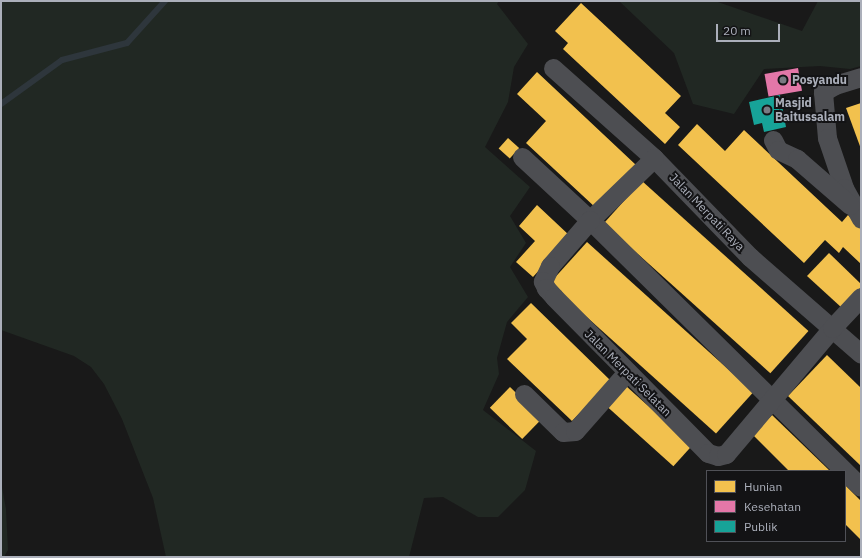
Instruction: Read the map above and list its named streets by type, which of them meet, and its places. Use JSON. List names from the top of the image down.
{
  "streets": {
    "street": ["Jalan Merpati Raya", "Jalan Merpati Selatan"]
  },
  "crossings": [
    ["Jalan Merpati Raya", "Jalan Merpati Selatan"]
  ],
  "places": ["Posyandu", "Masjid Baitussalam"],
  "legend": ["Hunian", "Kesehatan", "Publik"],
  "scale_bar": "20 m"
}
